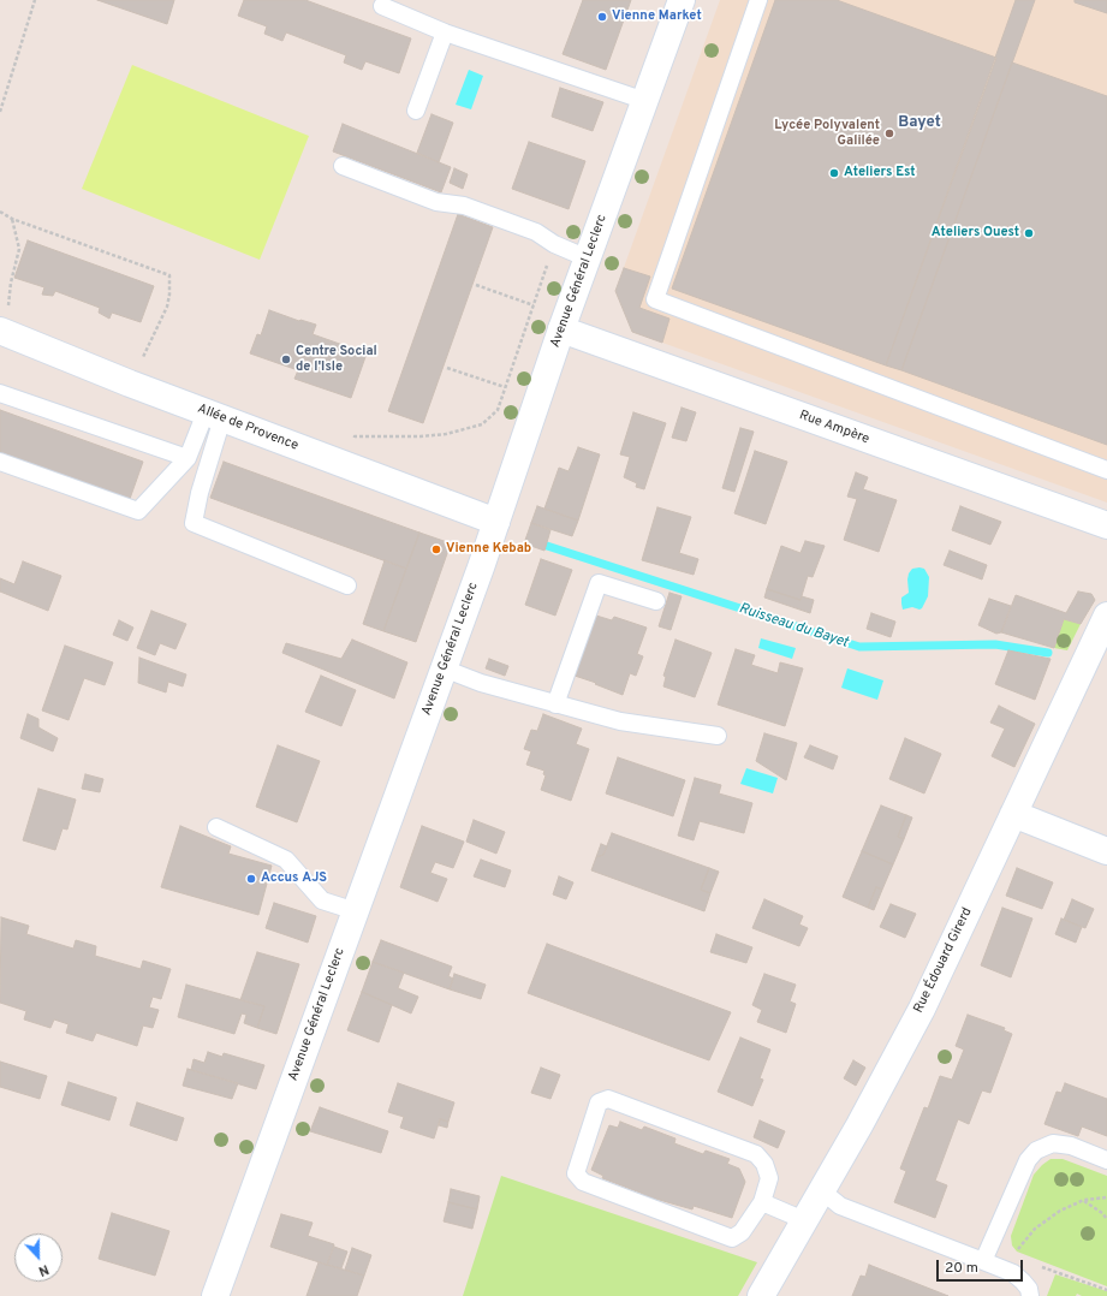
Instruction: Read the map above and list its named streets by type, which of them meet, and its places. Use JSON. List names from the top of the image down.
{
  "streets": {
    "street": [
      "Avenue Général Leclerc",
      "Allée de Provence",
      "Rue Ampère",
      "Rue Édouard Girerd"
    ]
  },
  "crossings": [
    ["Avenue Général Leclerc", "Allée de Provence"],
    ["Avenue Général Leclerc", "Rue Ampère"]
  ],
  "districts": ["Bayet"],
  "water": ["Ruisseau du Bayet"],
  "places": [
    "Vienne Market",
    "Lycée Polyvalent Galilée",
    "Ateliers Est",
    "Ateliers Ouest",
    "Centre Social de l'Isle",
    "Vienne Kebab",
    "Accus AJS"
  ],
  "scale_bar": "20 m",
  "north": "bottom"
}
